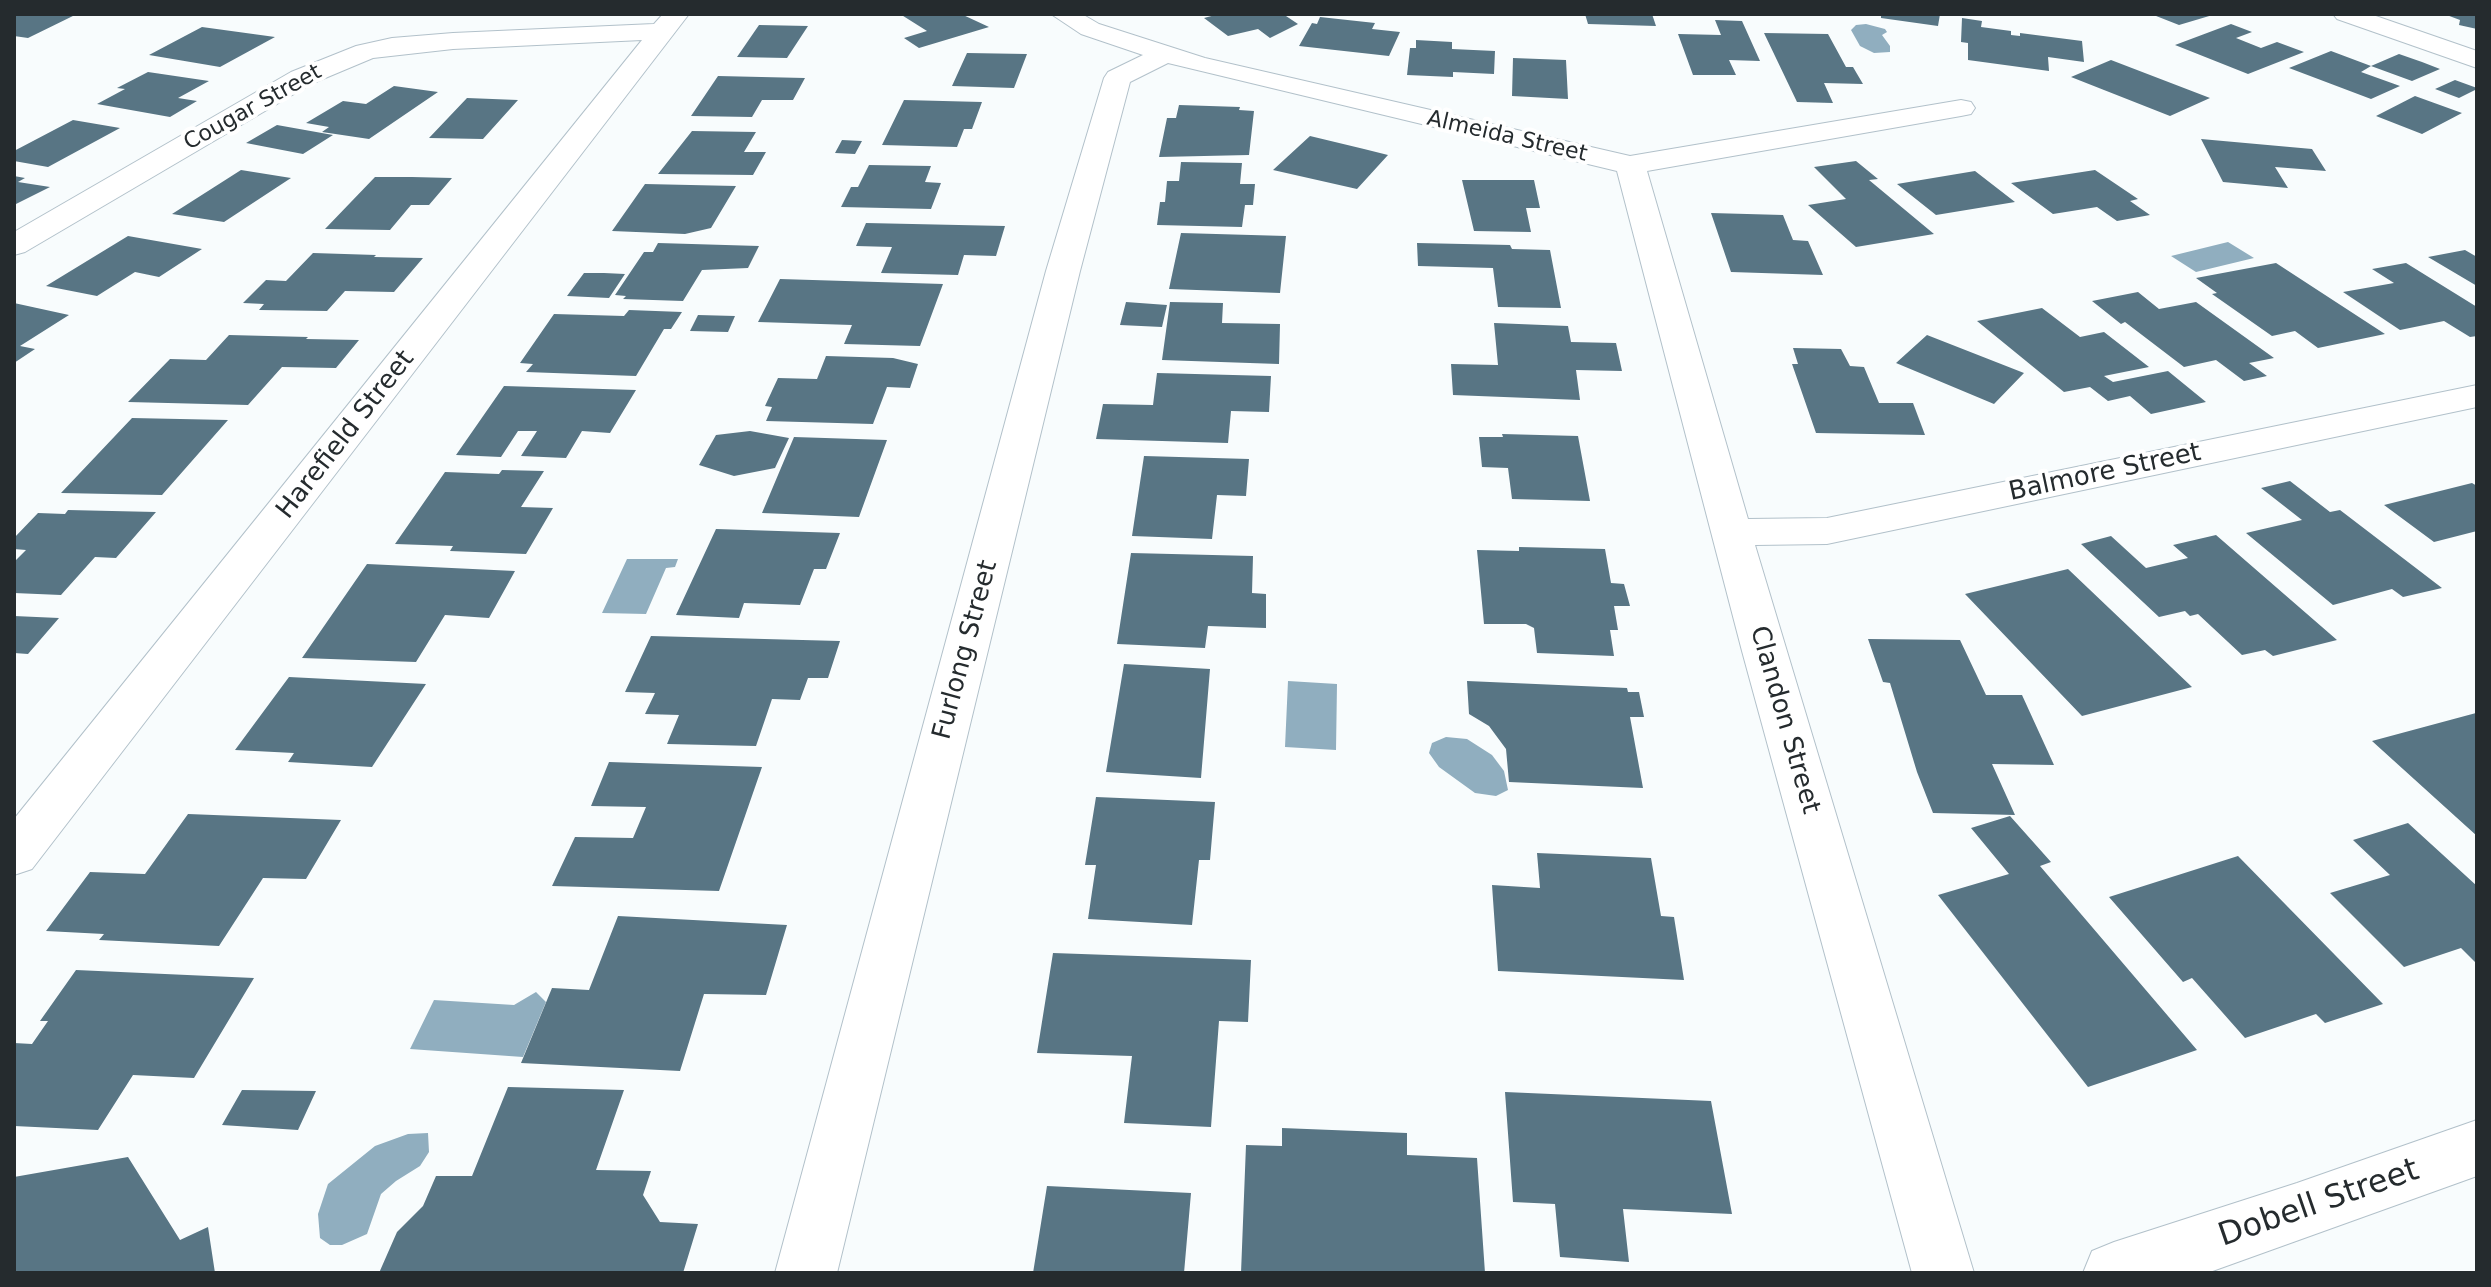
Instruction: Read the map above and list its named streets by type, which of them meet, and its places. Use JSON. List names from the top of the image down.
{
  "streets": {
    "street": [
      "Cougar Street",
      "Almeida Street",
      "Harefield Street",
      "Balmore Street",
      "Furlong Street",
      "Clandon Street",
      "Dobell Street"
    ]
  },
  "crossings": [
    ["Cougar Street", "Harefield Street"],
    ["Almeida Street", "Furlong Street"],
    ["Almeida Street", "Clandon Street"],
    ["Balmore Street", "Clandon Street"]
  ]
}
